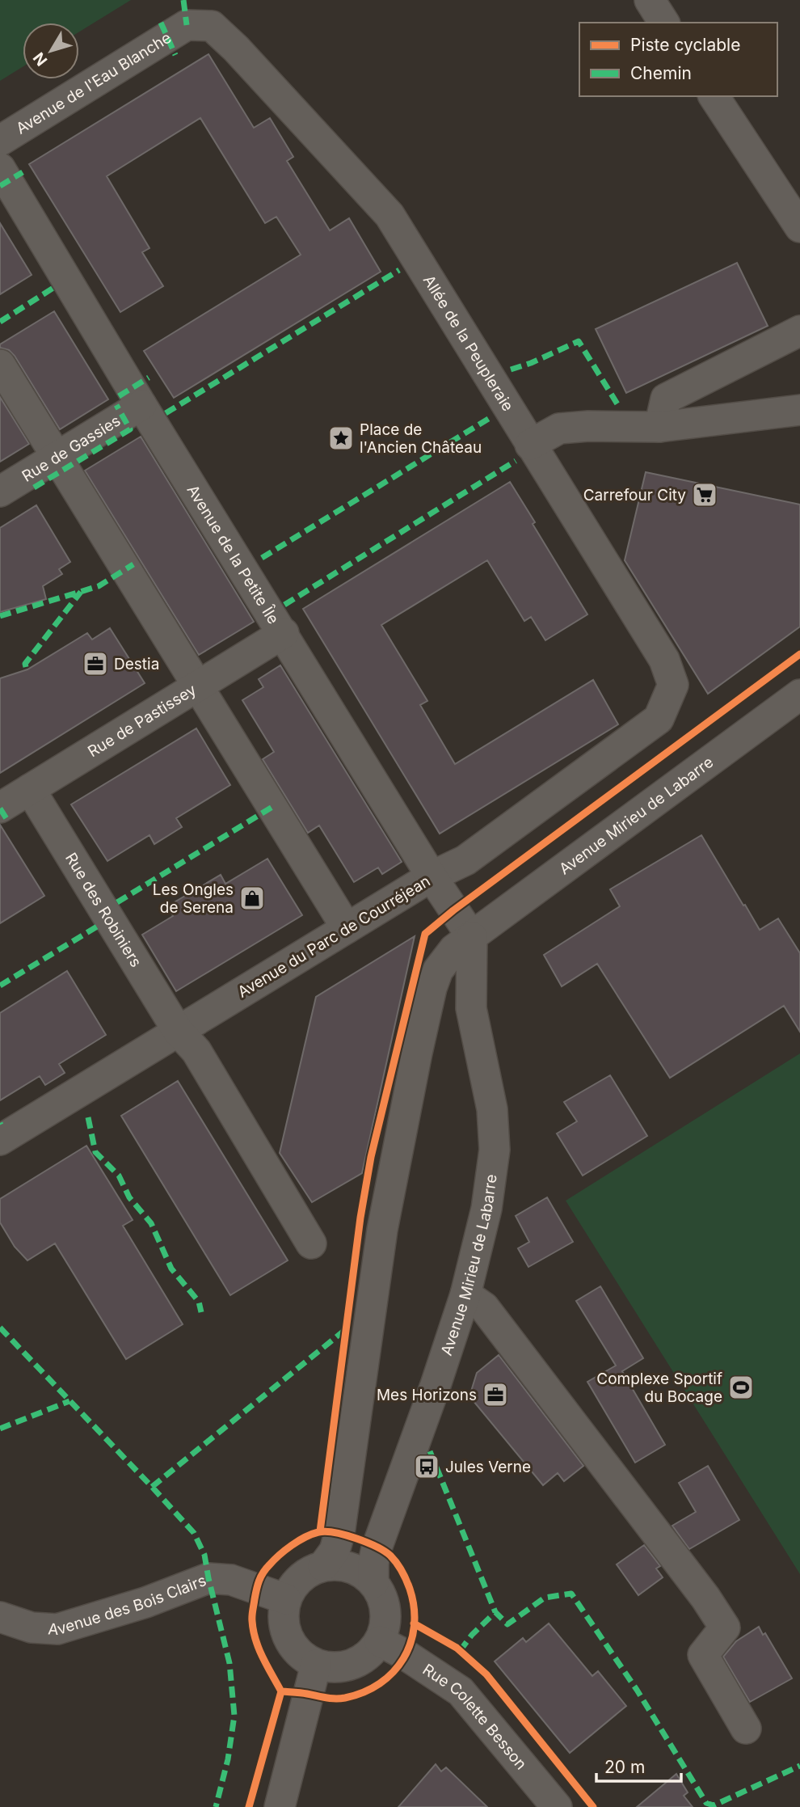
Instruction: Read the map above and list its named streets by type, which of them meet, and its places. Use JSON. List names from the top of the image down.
{
  "streets": {
    "street": [
      "Avenue de l'Eau Blanche",
      "Allée de la Peupleraie",
      "Rue de Gassies",
      "Avenue de la Petite Île",
      "Rue de Pastissey",
      "Avenue Mirieu de Labarre",
      "Rue des Robiniers",
      "Avenue du Parc de Courréjean",
      "Avenue des Bois Clairs",
      "Rue Colette Besson"
    ]
  },
  "crossings": [
    ["Avenue de l'Eau Blanche", "Allée de la Peupleraie"],
    ["Allée de la Peupleraie", "Avenue du Parc de Courréjean"],
    ["Rue de Gassies", "Avenue de la Petite Île"],
    ["Avenue de la Petite Île", "Rue de Pastissey"],
    ["Avenue de la Petite Île", "Avenue Mirieu de Labarre"],
    ["Avenue de la Petite Île", "Avenue du Parc de Courréjean"],
    ["Rue de Pastissey", "Rue des Robiniers"],
    ["Avenue Mirieu de Labarre", "Avenue des Bois Clairs"],
    ["Avenue Mirieu de Labarre", "Rue Colette Besson"],
    ["Rue des Robiniers", "Avenue du Parc de Courréjean"],
    ["Avenue des Bois Clairs", "Rue Colette Besson"]
  ],
  "places": {
    "place": ["Place de l'Ancien Château"],
    "supermarket": ["Carrefour City"],
    "office": ["Destia", "Mes Horizons"],
    "shop": ["Les Ongles de Serena"],
    "sports": ["Complexe Sportif du Bocage"],
    "bus stop": ["Jules Verne"]
  },
  "legend": ["Piste cyclable", "Chemin"],
  "scale_bar": "20 m",
  "north": "bottom left"
}
